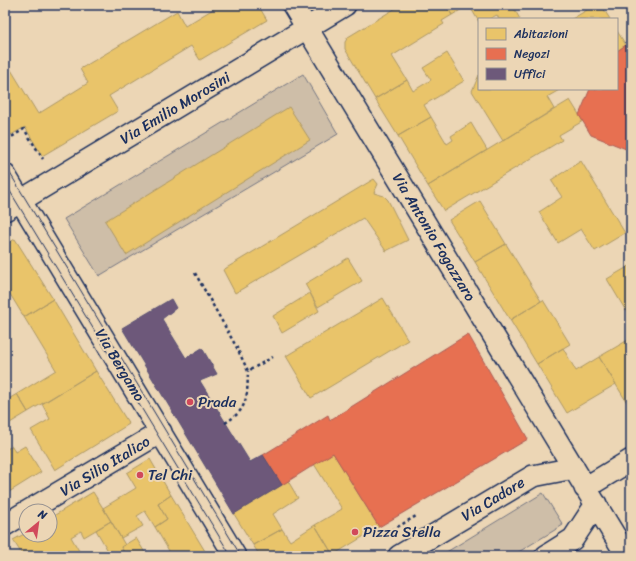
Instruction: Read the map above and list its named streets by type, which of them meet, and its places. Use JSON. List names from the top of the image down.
{
  "streets": {
    "street": [
      "Via Emilio Morosini",
      "Via Antonio Fogazzaro",
      "Via Bergamo",
      "Via Silio Italico",
      "Via Cadore"
    ]
  },
  "crossings": [
    ["Via Emilio Morosini", "Via Antonio Fogazzaro"],
    ["Via Emilio Morosini", "Via Bergamo"],
    ["Via Antonio Fogazzaro", "Via Cadore"],
    ["Via Bergamo", "Via Silio Italico"]
  ],
  "places": ["Prada", "Tel Chi", "Pizza Stella"],
  "legend": ["Abitazioni", "Negozi", "Uffici"],
  "north": "top right"
}
